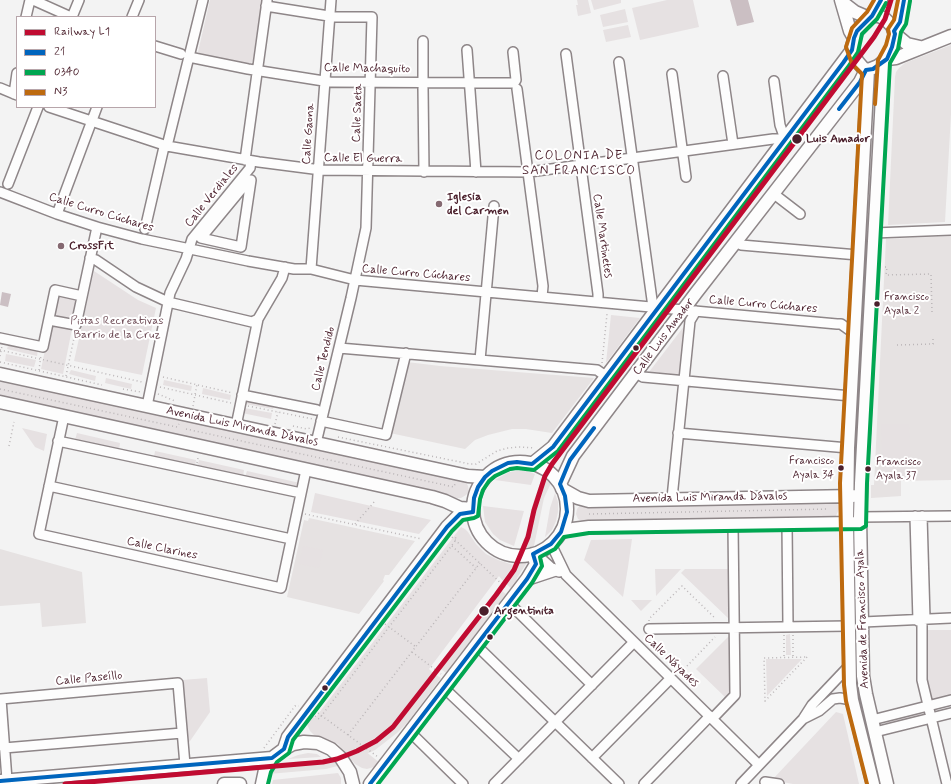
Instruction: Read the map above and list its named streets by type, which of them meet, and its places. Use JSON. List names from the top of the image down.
{
  "streets": {
    "main road": ["Calle Luis Amador", "Avenida Luis Miranda Dávalos", "Avenida de Francisco Ayala"],
    "street": [
      "Calle Machaquito",
      "Calle Saeta",
      "Calle Gaona",
      "Calle El Guerra",
      "Calle Verdiales",
      "Calle Curro Cúchares",
      "Calle Martinetes",
      "Calle Tendido",
      "Calle Clarines",
      "Calle Náyades",
      "Calle Paseíllo"
    ]
  },
  "crossings": [
    ["Calle Machaquito", "Calle Saeta"],
    ["Calle Machaquito", "Calle Gaona"],
    ["Calle Machaquito", "Calle Verdiales"],
    ["Calle Saeta", "Calle Gaona"],
    ["Calle Saeta", "Calle El Guerra"],
    ["Calle Saeta", "Calle Curro Cúchares"],
    ["Calle Saeta", "Calle Tendido"],
    ["Calle Gaona", "Calle El Guerra"],
    ["Calle Gaona", "Calle Curro Cúchares"],
    ["Calle El Guerra", "Calle Verdiales"],
    ["Calle El Guerra", "Calle Martinetes"],
    ["Calle El Guerra", "Calle Luis Amador"],
    ["Calle Verdiales", "Calle Curro Cúchares"],
    ["Calle Verdiales", "Avenida Luis Miranda Dávalos"],
    ["Calle Curro Cúchares", "Calle Martinetes"],
    ["Calle Curro Cúchares", "Calle Luis Amador"],
    ["Calle Curro Cúchares", "Calle Tendido"],
    ["Calle Luis Amador", "Avenida Luis Miranda Dávalos"],
    ["Calle Luis Amador", "Avenida de Francisco Ayala"],
    ["Calle Luis Amador", "Calle Náyades"],
    ["Calle Tendido", "Avenida Luis Miranda Dávalos"],
    ["Avenida Luis Miranda Dávalos", "Avenida de Francisco Ayala"],
    ["Avenida Luis Miranda Dávalos", "Calle Náyades"]
  ],
  "districts": ["COLONIA DE SAN FRANCISCO"],
  "parks": ["Pistas Recreativas Barrio de la Cruz"],
  "places": [
    "Luis Amador",
    "Iglesia del Carmen",
    "CrossFit",
    "Francisco Ayala 2",
    "Francisco Ayala 34",
    "Francisco Ayala 37",
    "Argentinita"
  ],
  "lines": [
    "rail line L1",
    "transit line 21",
    "transit line N3",
    "transit line 0340"
  ],
  "legend": [
    "Railway L1",
    "21",
    "0340",
    "N3"
  ]
}
